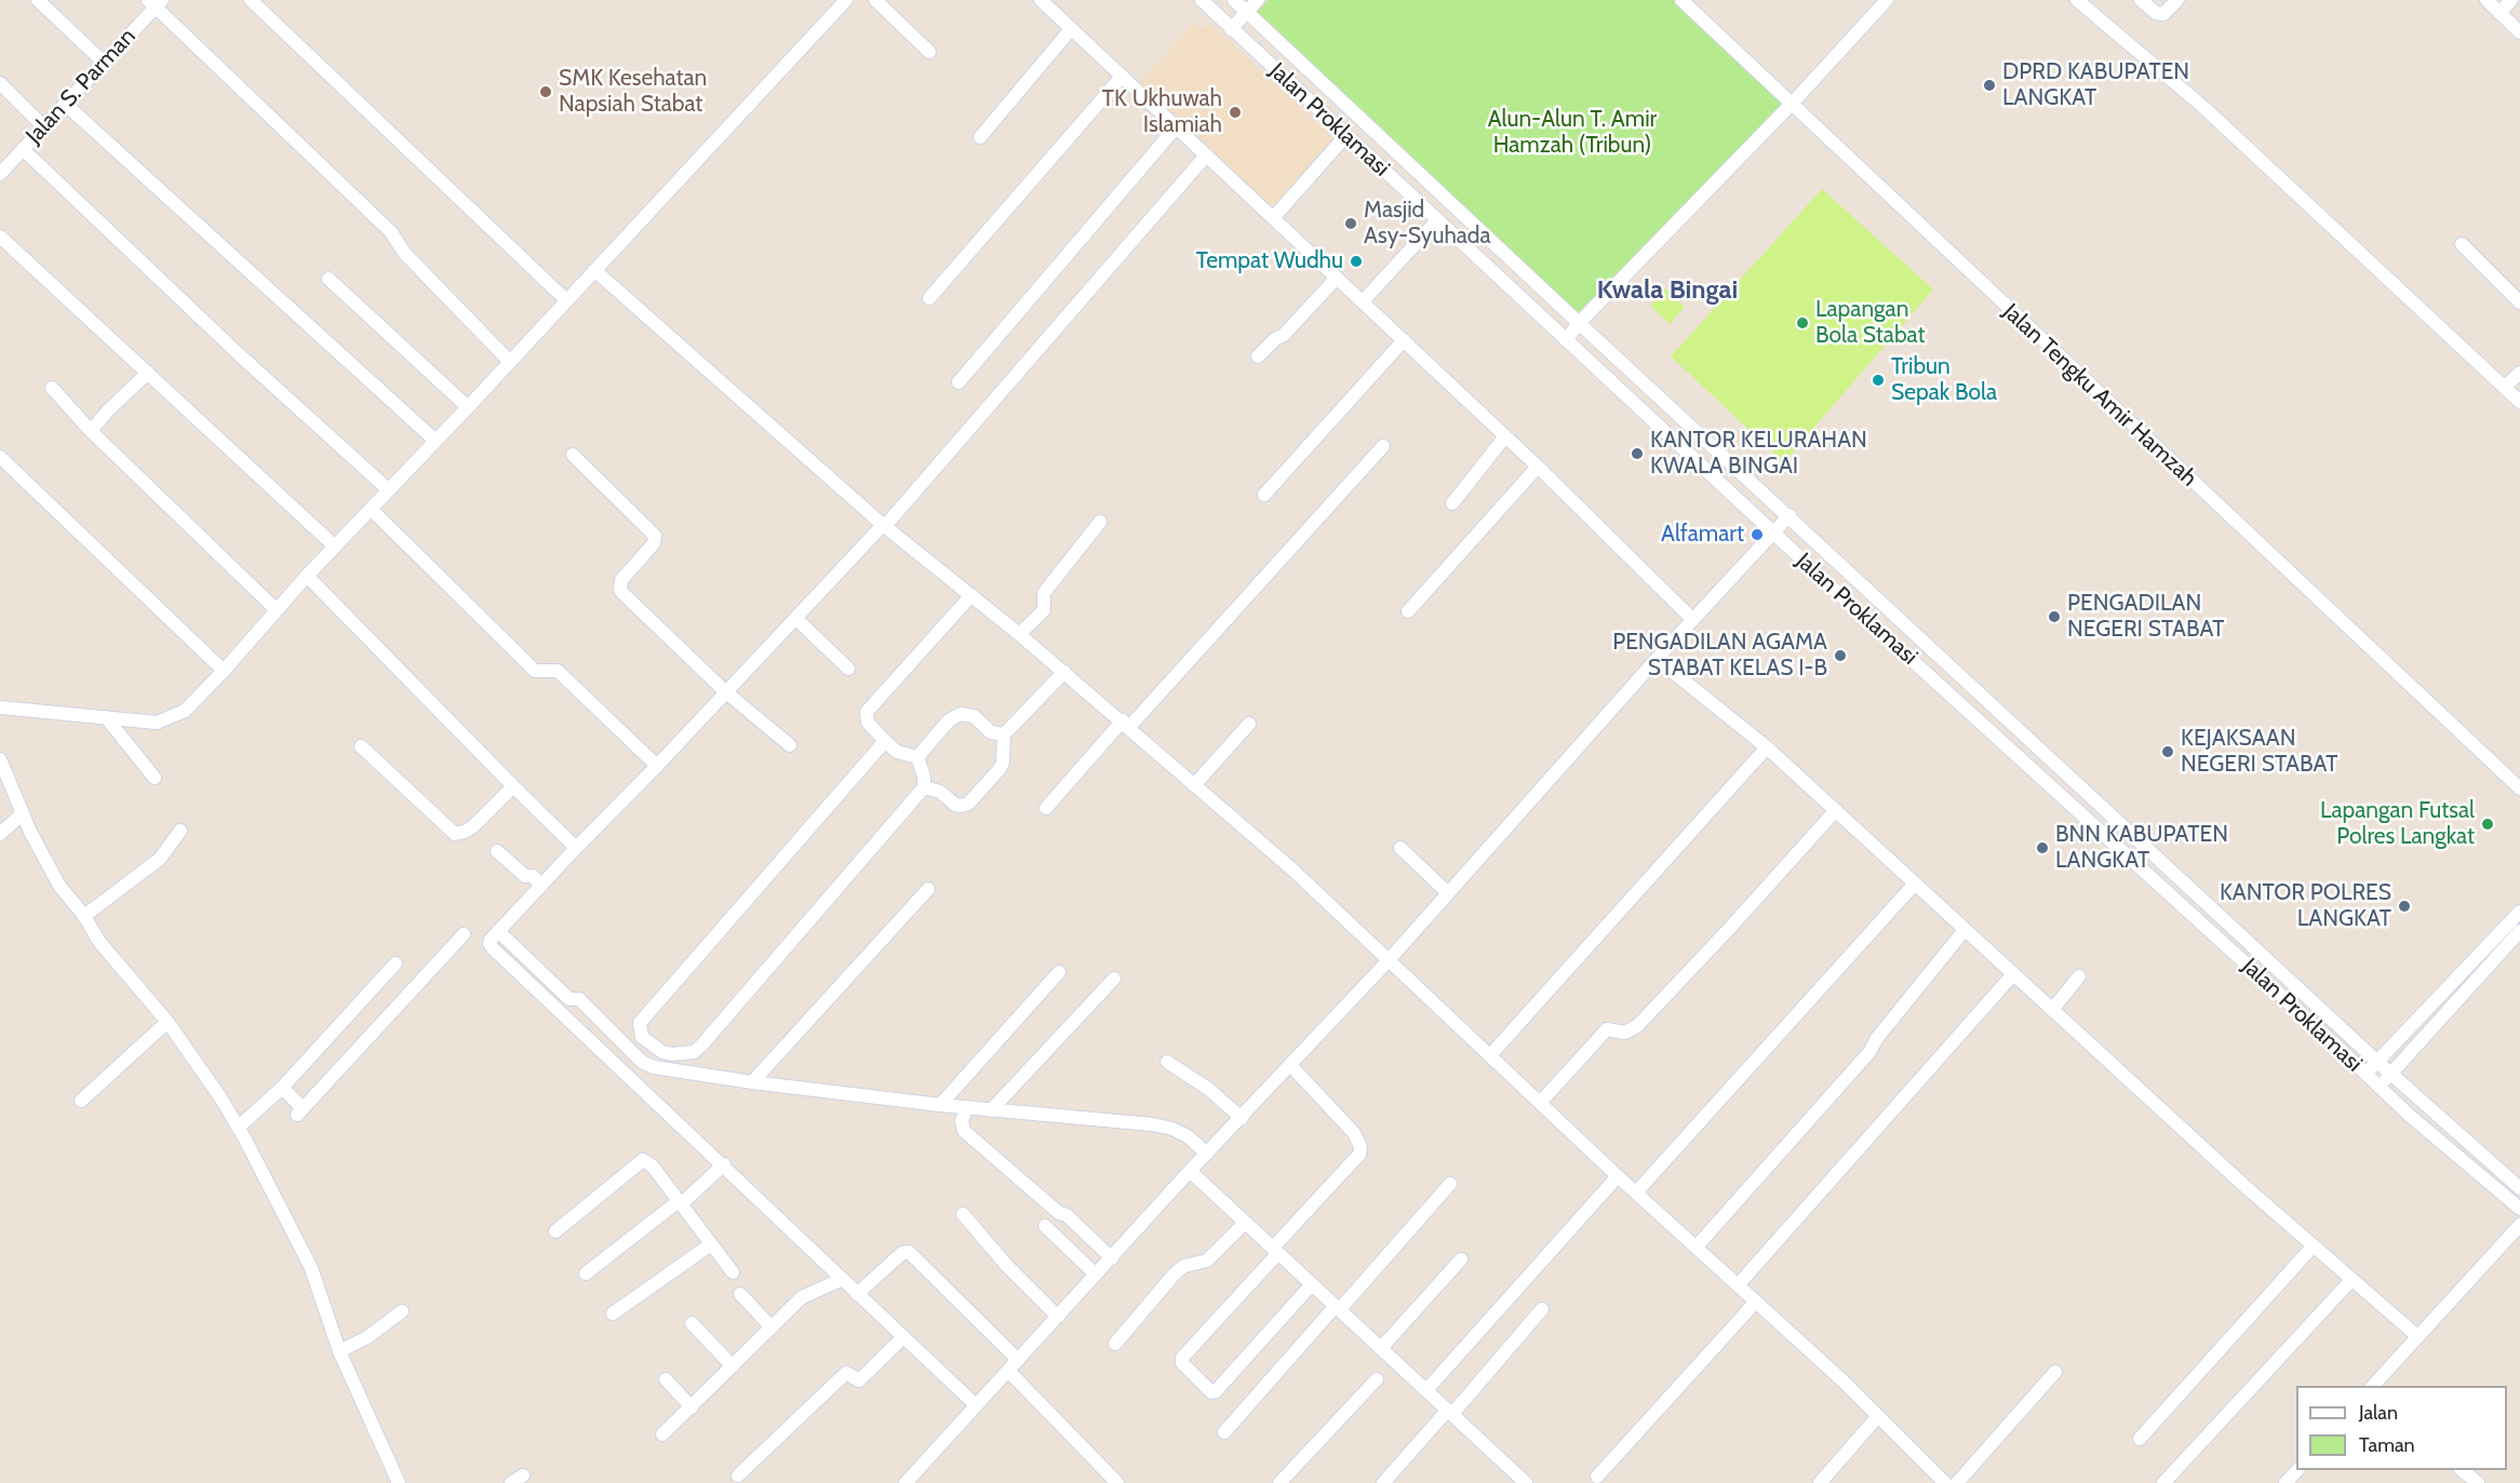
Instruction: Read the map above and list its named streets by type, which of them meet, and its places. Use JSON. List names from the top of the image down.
{
  "streets": {
    "street": ["Jalan S. Parman", "Jalan Proklamasi", "Jalan Tengku Amir Hamzah"]
  },
  "districts": ["Kwala Bingai"],
  "parks": ["Alun-Alun T. Amir Hamzah (Tribun)"],
  "places": [
    "DPRD KABUPATEN LANGKAT",
    "SMK Kesehatan Napsiah Stabat",
    "TK Ukhuwah Islamiah",
    "Masjid Asy-Syuhada",
    "Tempat Wudhu",
    "Lapangan Bola Stabat",
    "Tribun Sepak Bola",
    "KANTOR KELURAHAN KWALA BINGAI",
    "Alfamart",
    "PENGADILAN NEGERI STABAT",
    "PENGADILAN AGAMA STABAT KELAS I-B",
    "KEJAKSAAN NEGERI STABAT",
    "Lapangan Futsal Polres Langkat",
    "BNN KABUPATEN LANGKAT",
    "KANTOR POLRES LANGKAT"
  ],
  "legend": ["Jalan", "Taman"]
}
